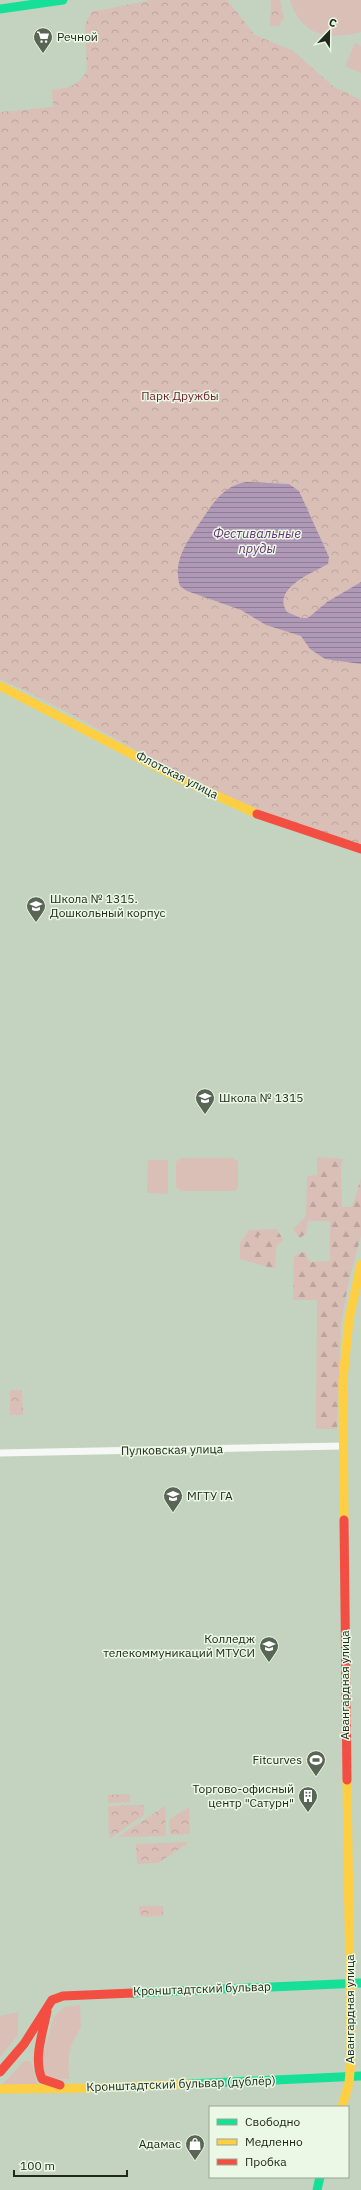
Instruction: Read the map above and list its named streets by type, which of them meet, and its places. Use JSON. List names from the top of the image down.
{
  "streets": {
    "main road": [
      "Флотская улица",
      "Авангардная улица",
      "Кронштадтский бульвар",
      "Кронштадтский бульвар (дублёр)"
    ],
    "street": ["Пулковская улица"]
  },
  "crossings": [
    ["Пулковская улица", "Авангардная улица"],
    ["Авангардная улица", "Кронштадтский бульвар"],
    ["Авангардная улица", "Кронштадтский бульвар (дублёр)"]
  ],
  "water": ["Фестивальные пруды"],
  "parks": ["Парк Дружбы"],
  "places": {
    "supermarket": ["Речной"],
    "school or university": [
      "Школа № 1315. Дошкольный корпус",
      "Школа № 1315",
      "МГТУ ГА",
      "Колледж телекоммуникаций МТУСИ"
    ],
    "sports": ["Fitcurves"],
    "building": ["Торгово-офисный центр \"Сатурн\""],
    "shop": ["Адамас"]
  },
  "legend": ["Свободно", "Медленно", "Пробка"],
  "scale_bar": "100 m",
  "north": "top"
}
